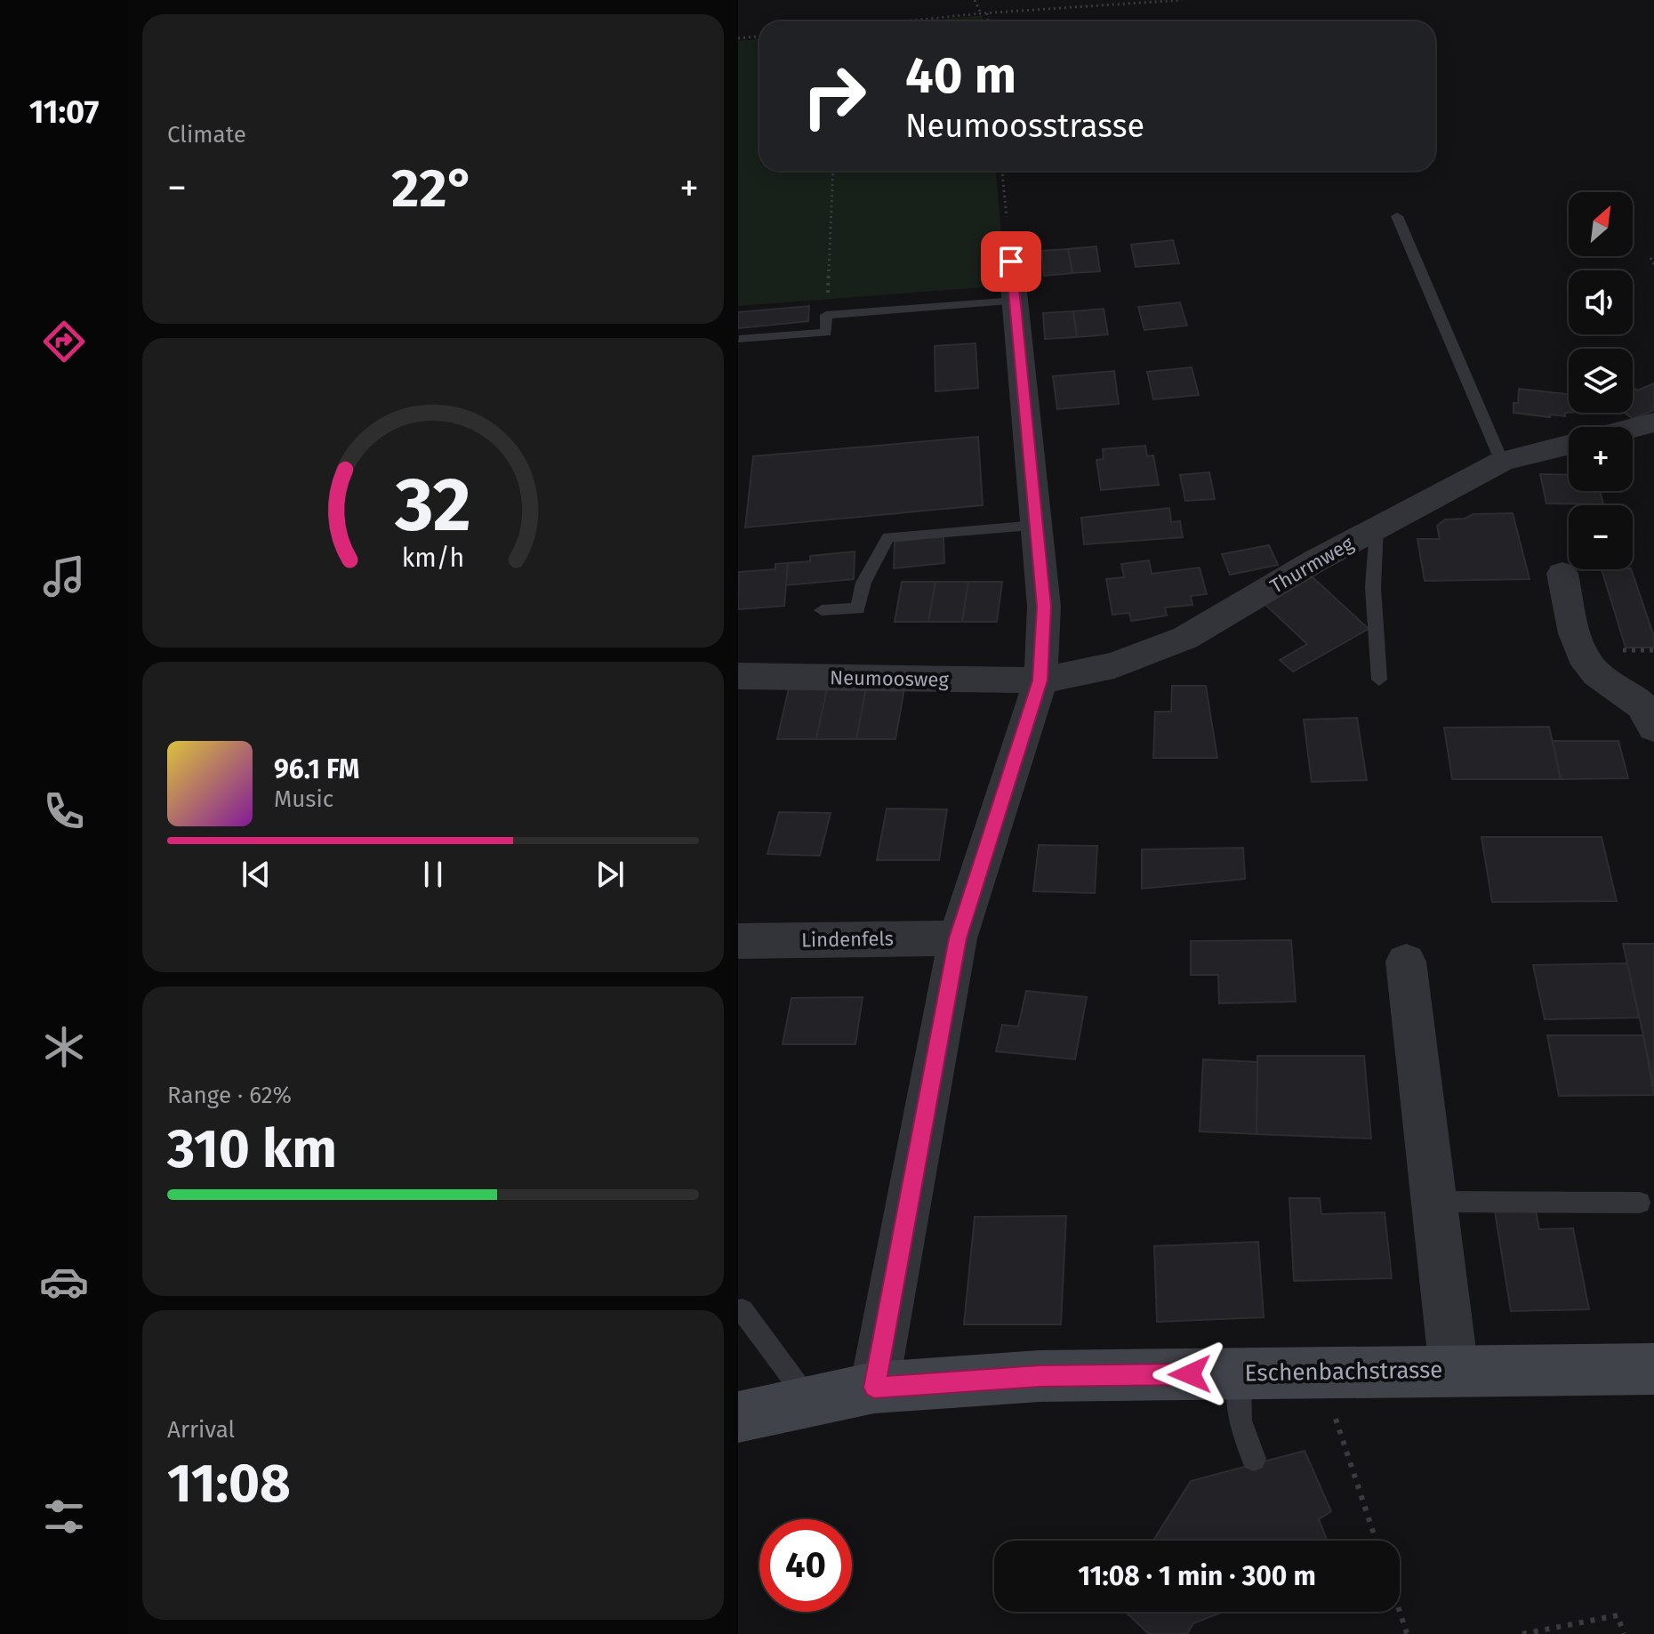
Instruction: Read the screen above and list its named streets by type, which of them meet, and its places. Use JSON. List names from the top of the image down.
{
  "streets": {
    "street": [
      "Thurmweg",
      "Neumoosweg",
      "Lindenfels",
      "Eschenbachstrasse"
    ]
  },
  "crossings": [
    ["Thurmweg", "Neumoosweg"]
  ],
  "north": "top right",
  "page": {
    "tabs": "11:07",
    "tile": [
      "Climate",
      ["Range · 62%", "310 km"],
      ["Arrival", "11:08"]
    ],
    "turn": ["40 m", "Neumoosstrasse"],
    "heat": ["−", "22°", "+"],
    "map_buttons": ["+", "−"],
    "song": ["96.1 FM", "Music"],
    "limit": "40",
    "trip": "11:08 · 1 min · 300 m",
    "gauge": ["32", "km/h"]
  }
}
